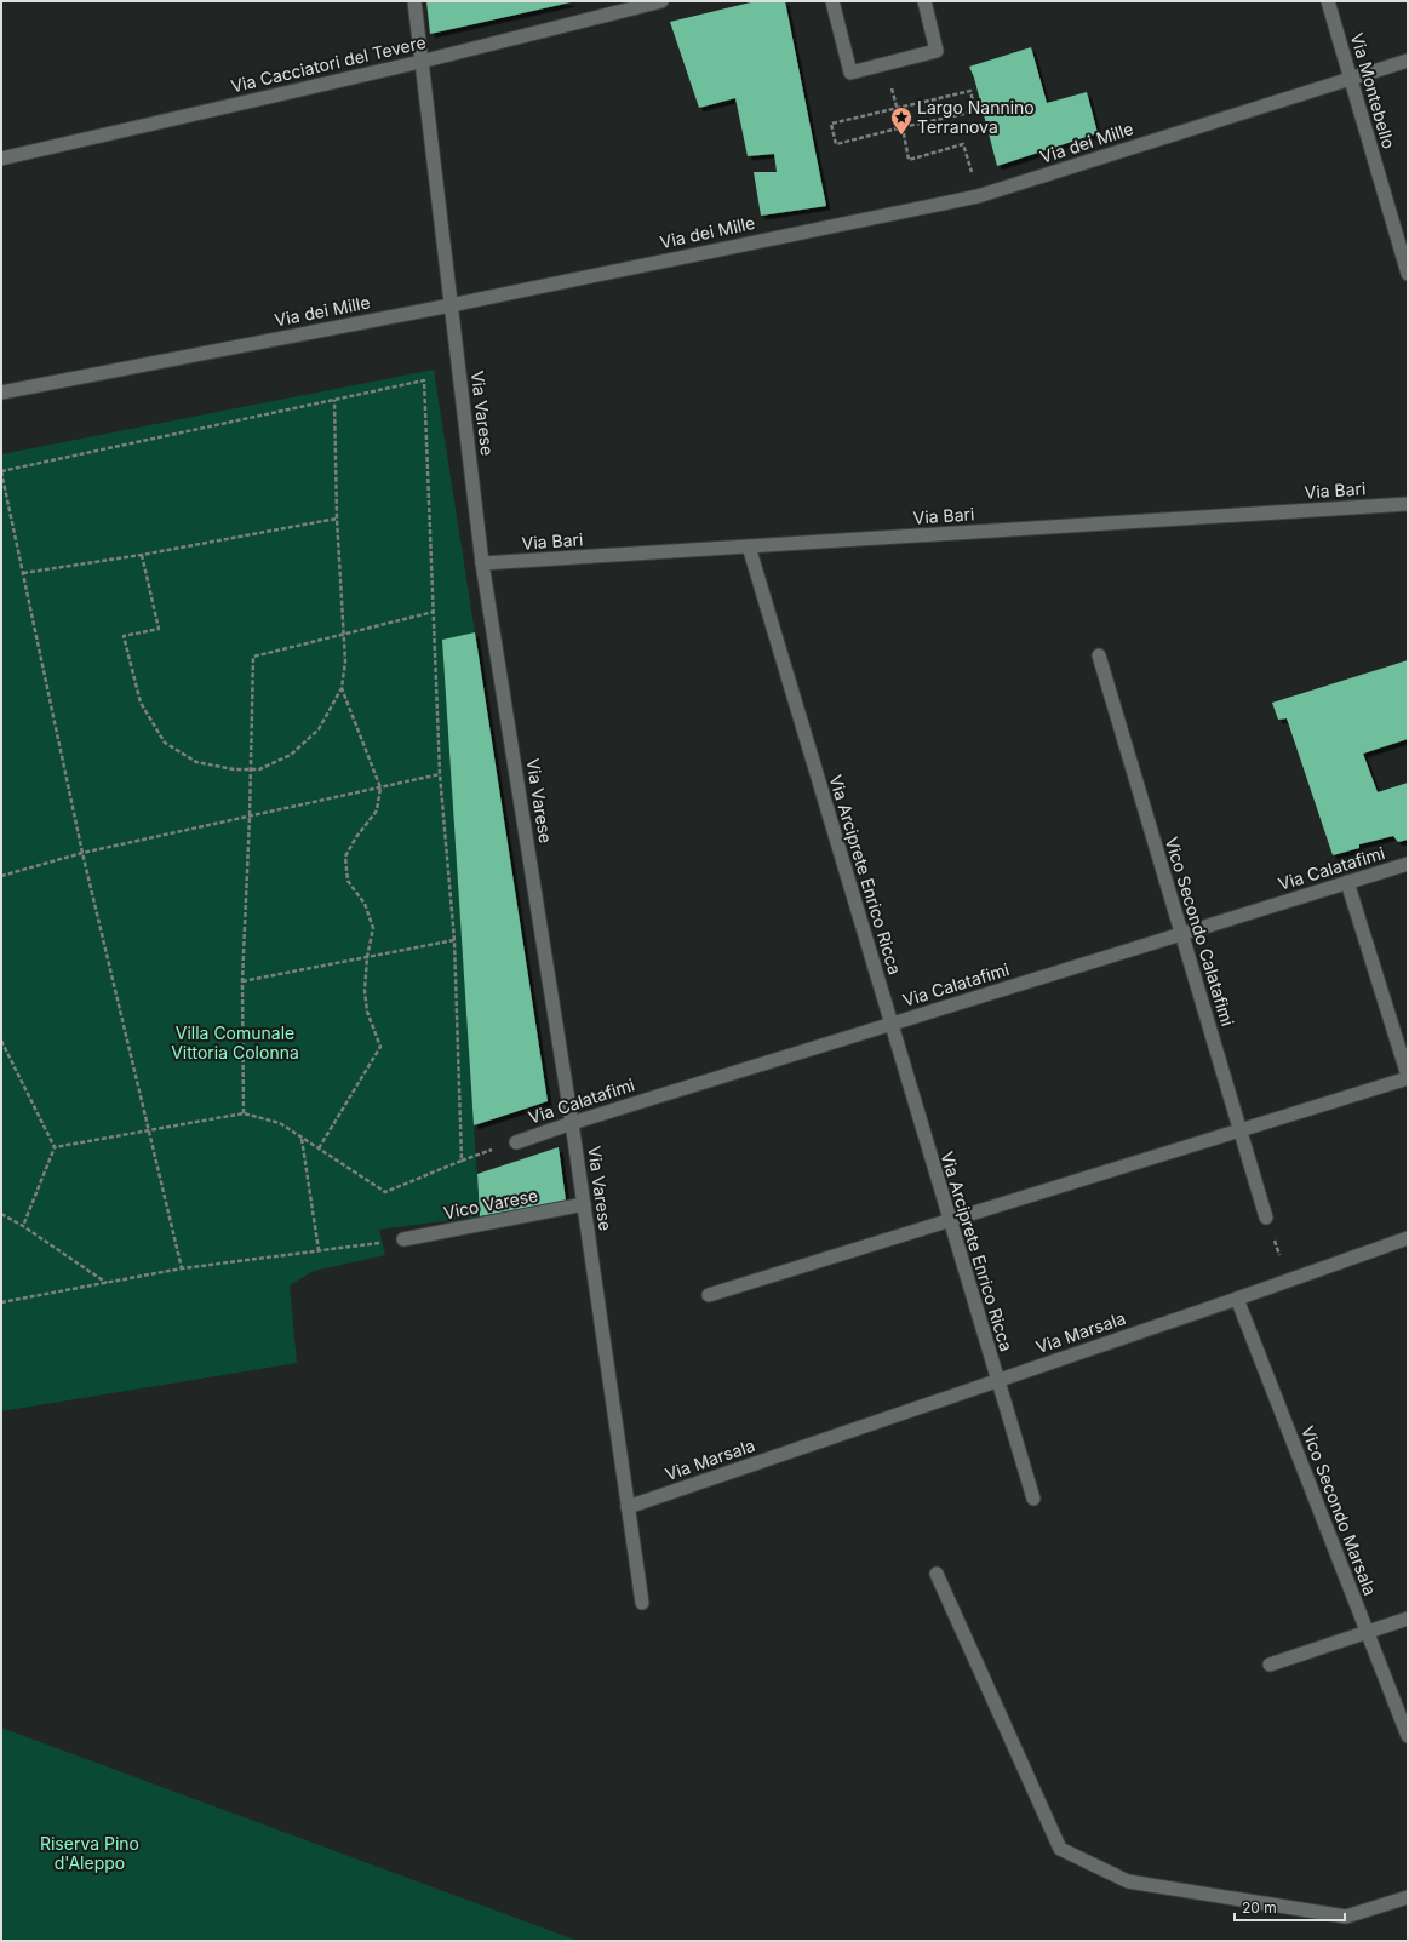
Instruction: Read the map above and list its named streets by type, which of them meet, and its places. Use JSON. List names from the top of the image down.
{
  "streets": {
    "street": [
      "Via Cacciatori del Tevere",
      "Via Montebello",
      "Via dei Mille",
      "Via Varese",
      "Via Bari",
      "Via Calatafimi",
      "Via Arciprete Enrico Ricca",
      "Vico Secondo Calatafimi",
      "Vico Varese",
      "Via Marsala",
      "Vico Secondo Marsala"
    ]
  },
  "crossings": [
    ["Via Cacciatori del Tevere", "Via Varese"],
    ["Via Montebello", "Via dei Mille"],
    ["Via dei Mille", "Via Varese"],
    ["Via Varese", "Via Bari"],
    ["Via Varese", "Via Calatafimi"],
    ["Via Varese", "Vico Varese"],
    ["Via Varese", "Via Marsala"],
    ["Via Bari", "Via Arciprete Enrico Ricca"],
    ["Via Calatafimi", "Via Arciprete Enrico Ricca"],
    ["Via Calatafimi", "Vico Secondo Calatafimi"],
    ["Via Arciprete Enrico Ricca", "Via Marsala"],
    ["Via Marsala", "Vico Secondo Marsala"]
  ],
  "parks": ["Villa Comunale Vittoria Colonna", "Riserva Pino d'Aleppo"],
  "places": {
    "place": ["Largo Nannino Terranova"]
  },
  "scale_bar": "20 m"
}
